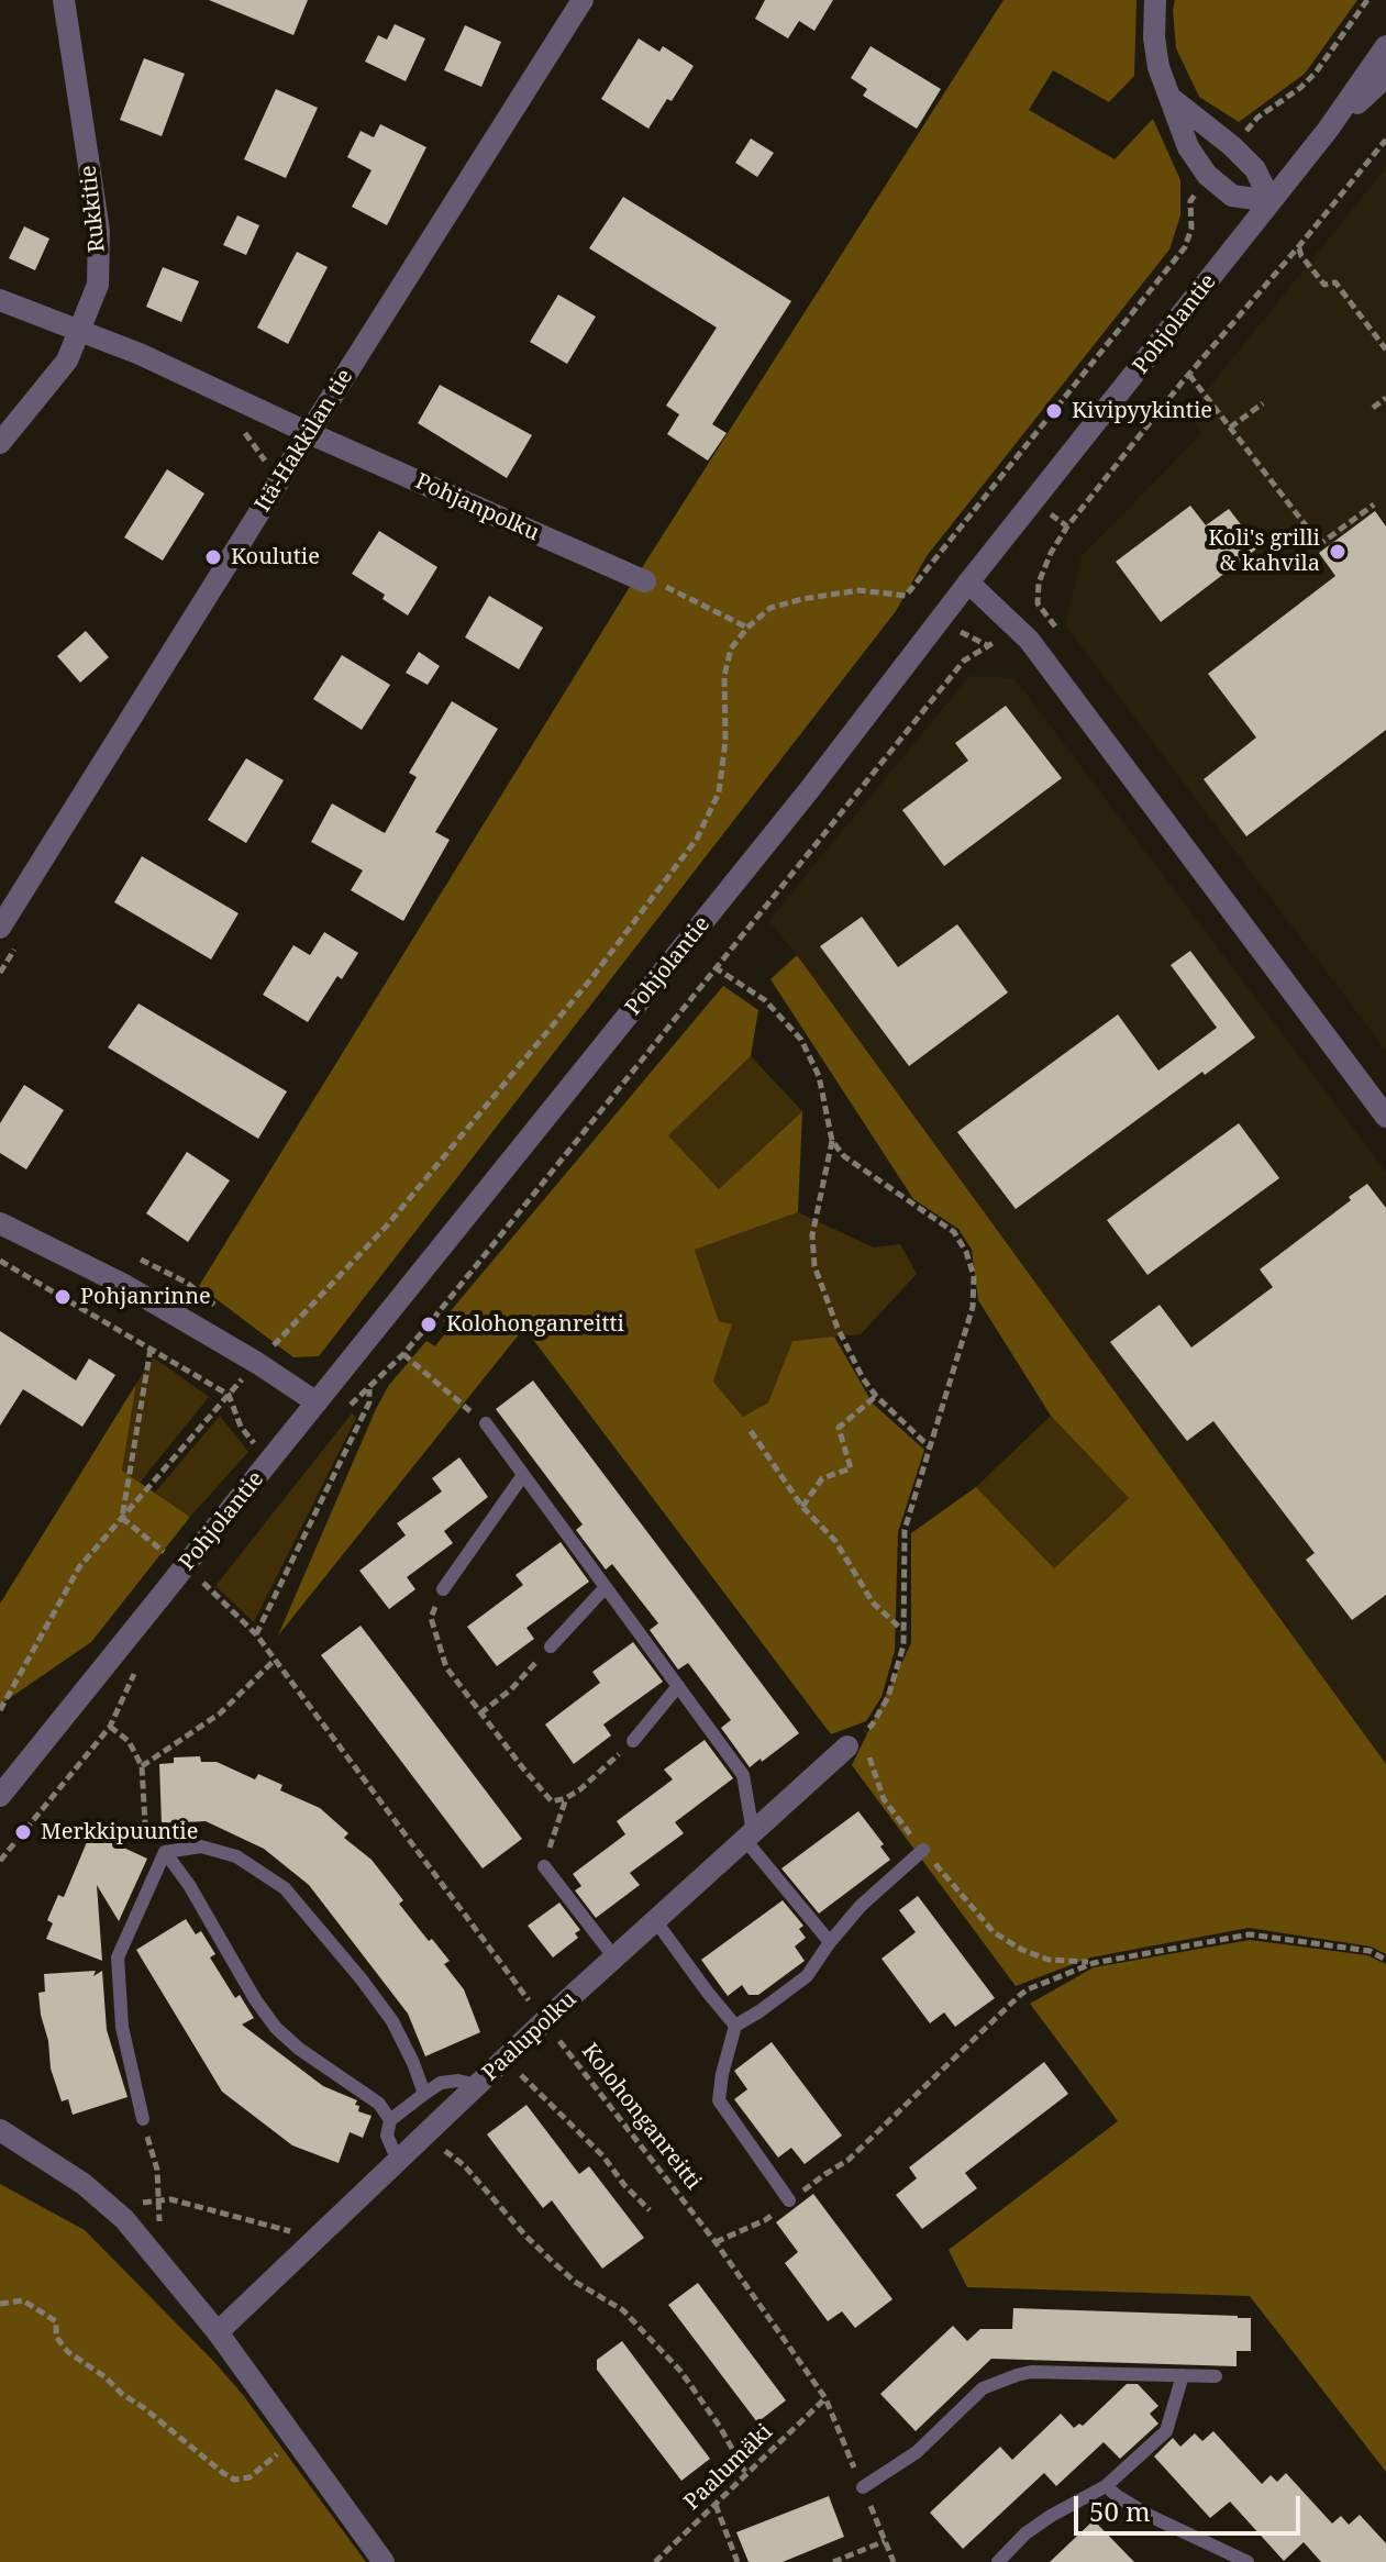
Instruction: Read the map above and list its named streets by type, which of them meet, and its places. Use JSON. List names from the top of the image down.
{
  "streets": {
    "street": [
      "Rukkitie",
      "Pohjolantie",
      "Itä-Hakkilan tie",
      "Pohjanpolku",
      "Paalupolku"
    ],
    "path": ["Kolohonganreitti", "Paalumäki"]
  },
  "crossings": [
    ["Itä-Hakkilan tie", "Pohjanpolku"],
    ["Paalupolku", "Kolohonganreitti"],
    ["Kolohonganreitti", "Paalumäki"]
  ],
  "places": [
    "Kivipyykintie",
    "Koli's grilli & kahvila",
    "Koulutie",
    "Pohjanrinne",
    "Kolohonganreitti",
    "Merkkipuuntie"
  ],
  "scale_bar": "50 m"
}
